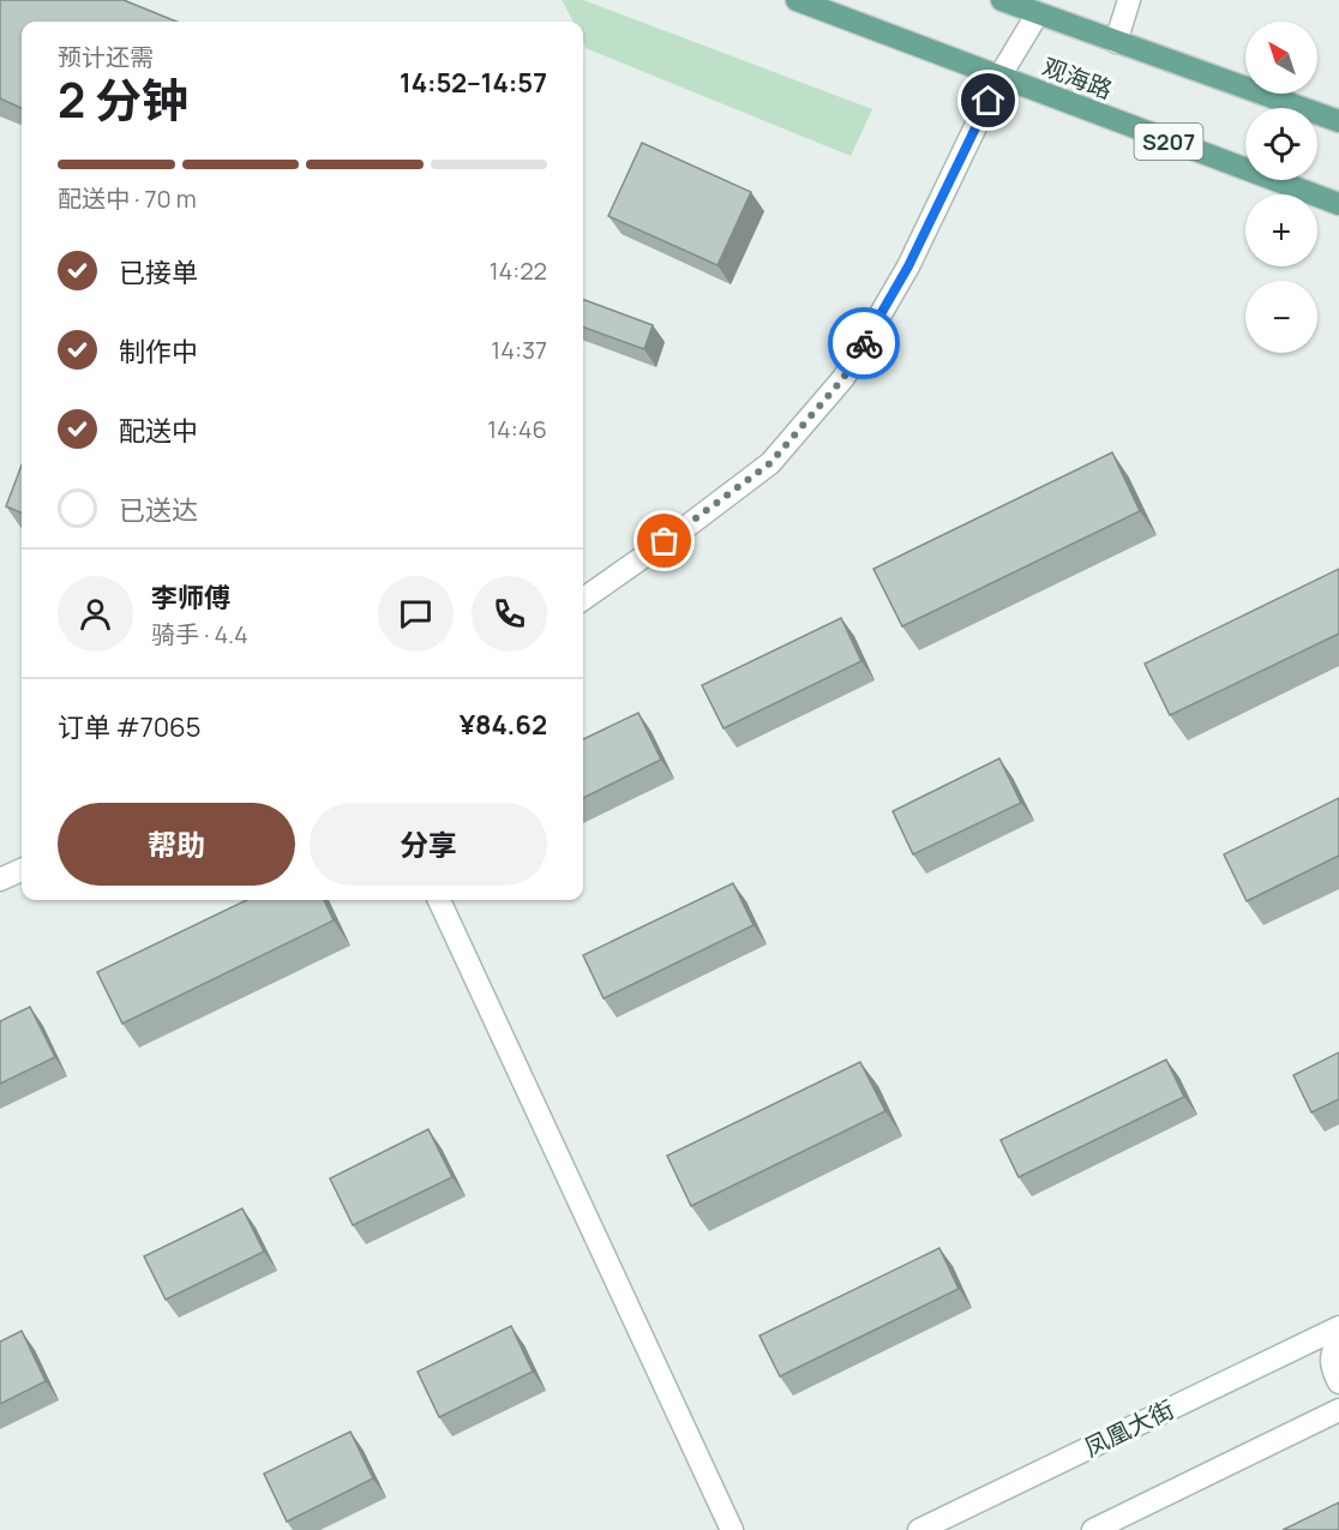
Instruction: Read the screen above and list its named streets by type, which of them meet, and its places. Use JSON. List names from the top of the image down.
{
  "streets": {
    "main road": ["观海路", "S207"],
    "street": ["凤凰大街"]
  },
  "north": "top left",
  "page": {
    "map_buttons": ["+", "−"],
    "heading": ["2 分钟", "预计还需", "14:52–14:57"],
    "panel": [
      "李师傅",
      "骑手 · 4.4",
      "订单 #7065",
      "¥84.62"
    ],
    "bar": "配送中 · 70 m",
    "list": [
      ["已接单", "14:22"],
      ["制作中", "14:37"],
      ["配送中", "14:46"],
      "已送达"
    ],
    "buttons": ["帮助", "分享"]
  }
}
